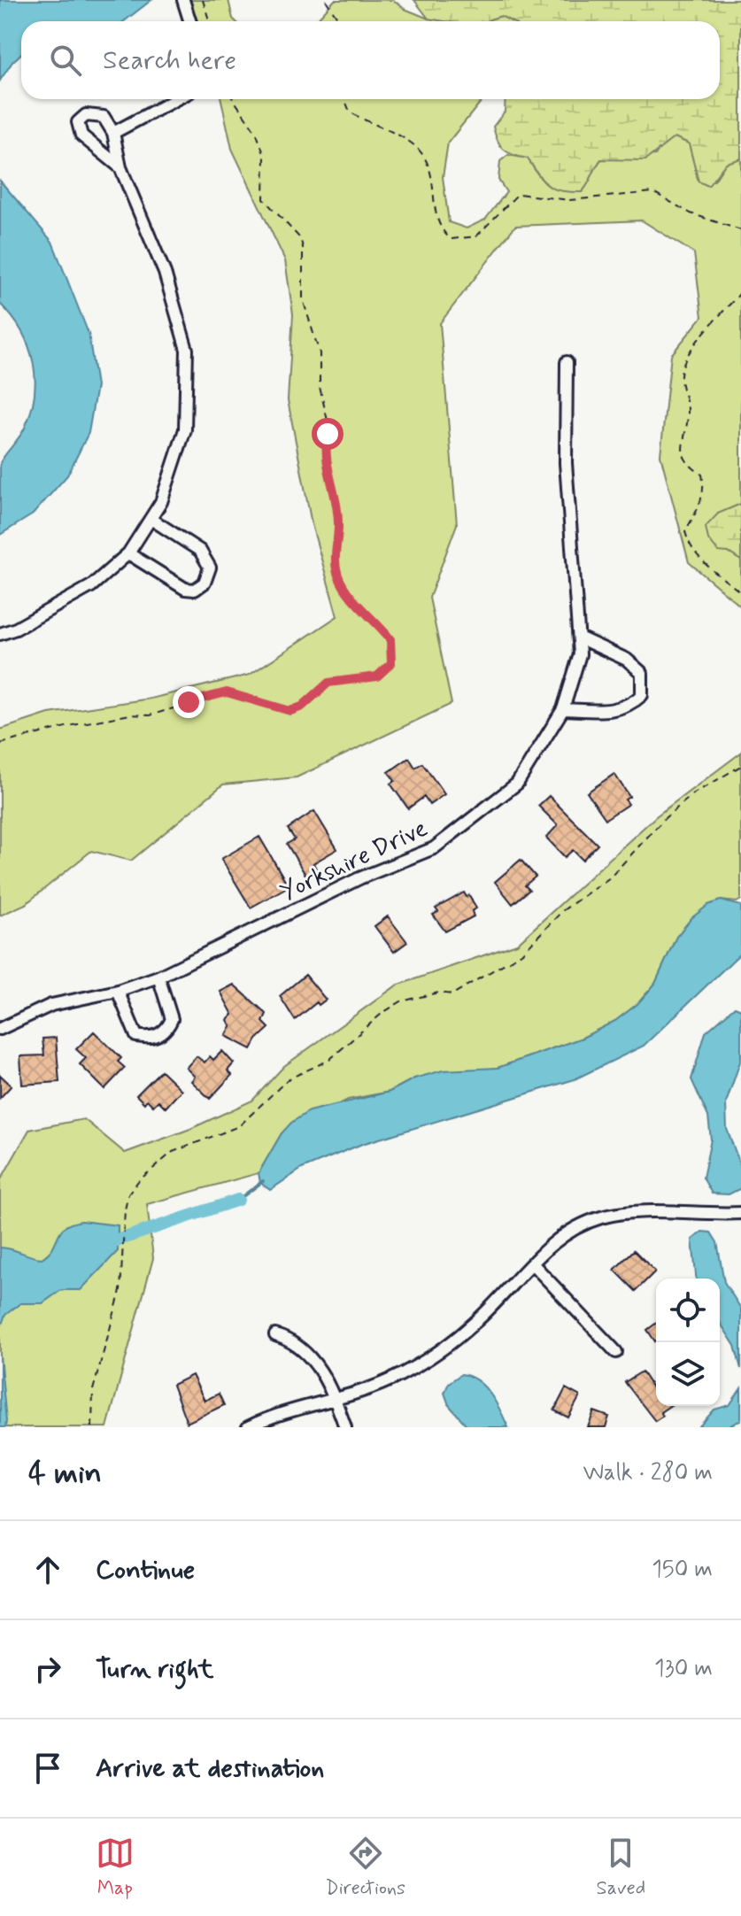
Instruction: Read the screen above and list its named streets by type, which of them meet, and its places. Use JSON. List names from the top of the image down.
{
  "streets": {
    "street": ["Yorkshire Drive"]
  },
  "page": {
    "search": "Search here",
    "heading": ["4 min", "Walk · 280 m"],
    "list": [
      ["Continue", "150 m"],
      ["Turn right", "130 m"],
      "Arrive at destination"
    ],
    "nav": ["Map", "Directions", "Saved"]
  }
}
